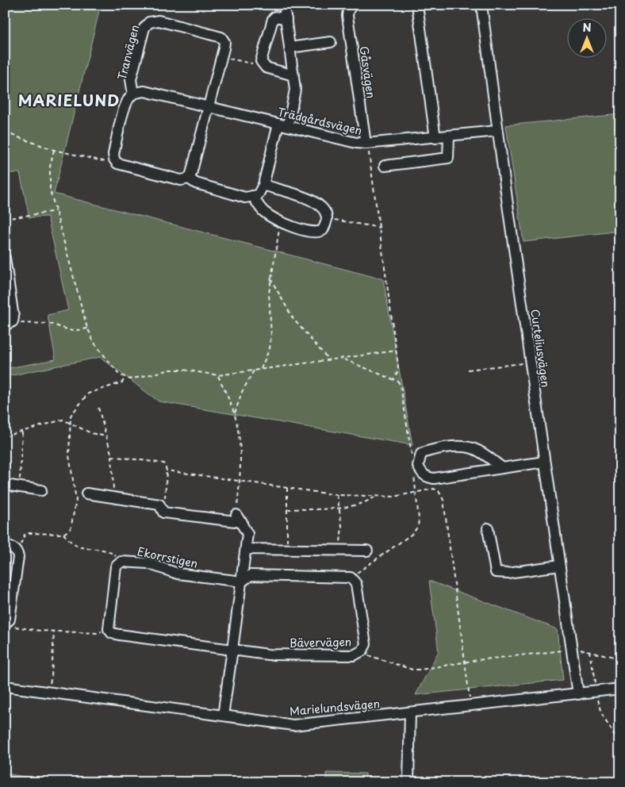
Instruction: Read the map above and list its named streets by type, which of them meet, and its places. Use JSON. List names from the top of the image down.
{
  "streets": {
    "street": [
      "Tranvägen",
      "Gåsvägen",
      "Trädgårdsvägen",
      "Curteliusvägen",
      "Ekorrstigen",
      "Bävervägen",
      "Marielundsvägen"
    ]
  },
  "crossings": [
    ["Tranvägen", "Trädgårdsvägen"],
    ["Gåsvägen", "Trädgårdsvägen"],
    ["Trädgårdsvägen", "Curteliusvägen"],
    ["Curteliusvägen", "Marielundsvägen"]
  ],
  "districts": ["MARIELUND"],
  "north": "top"
}
